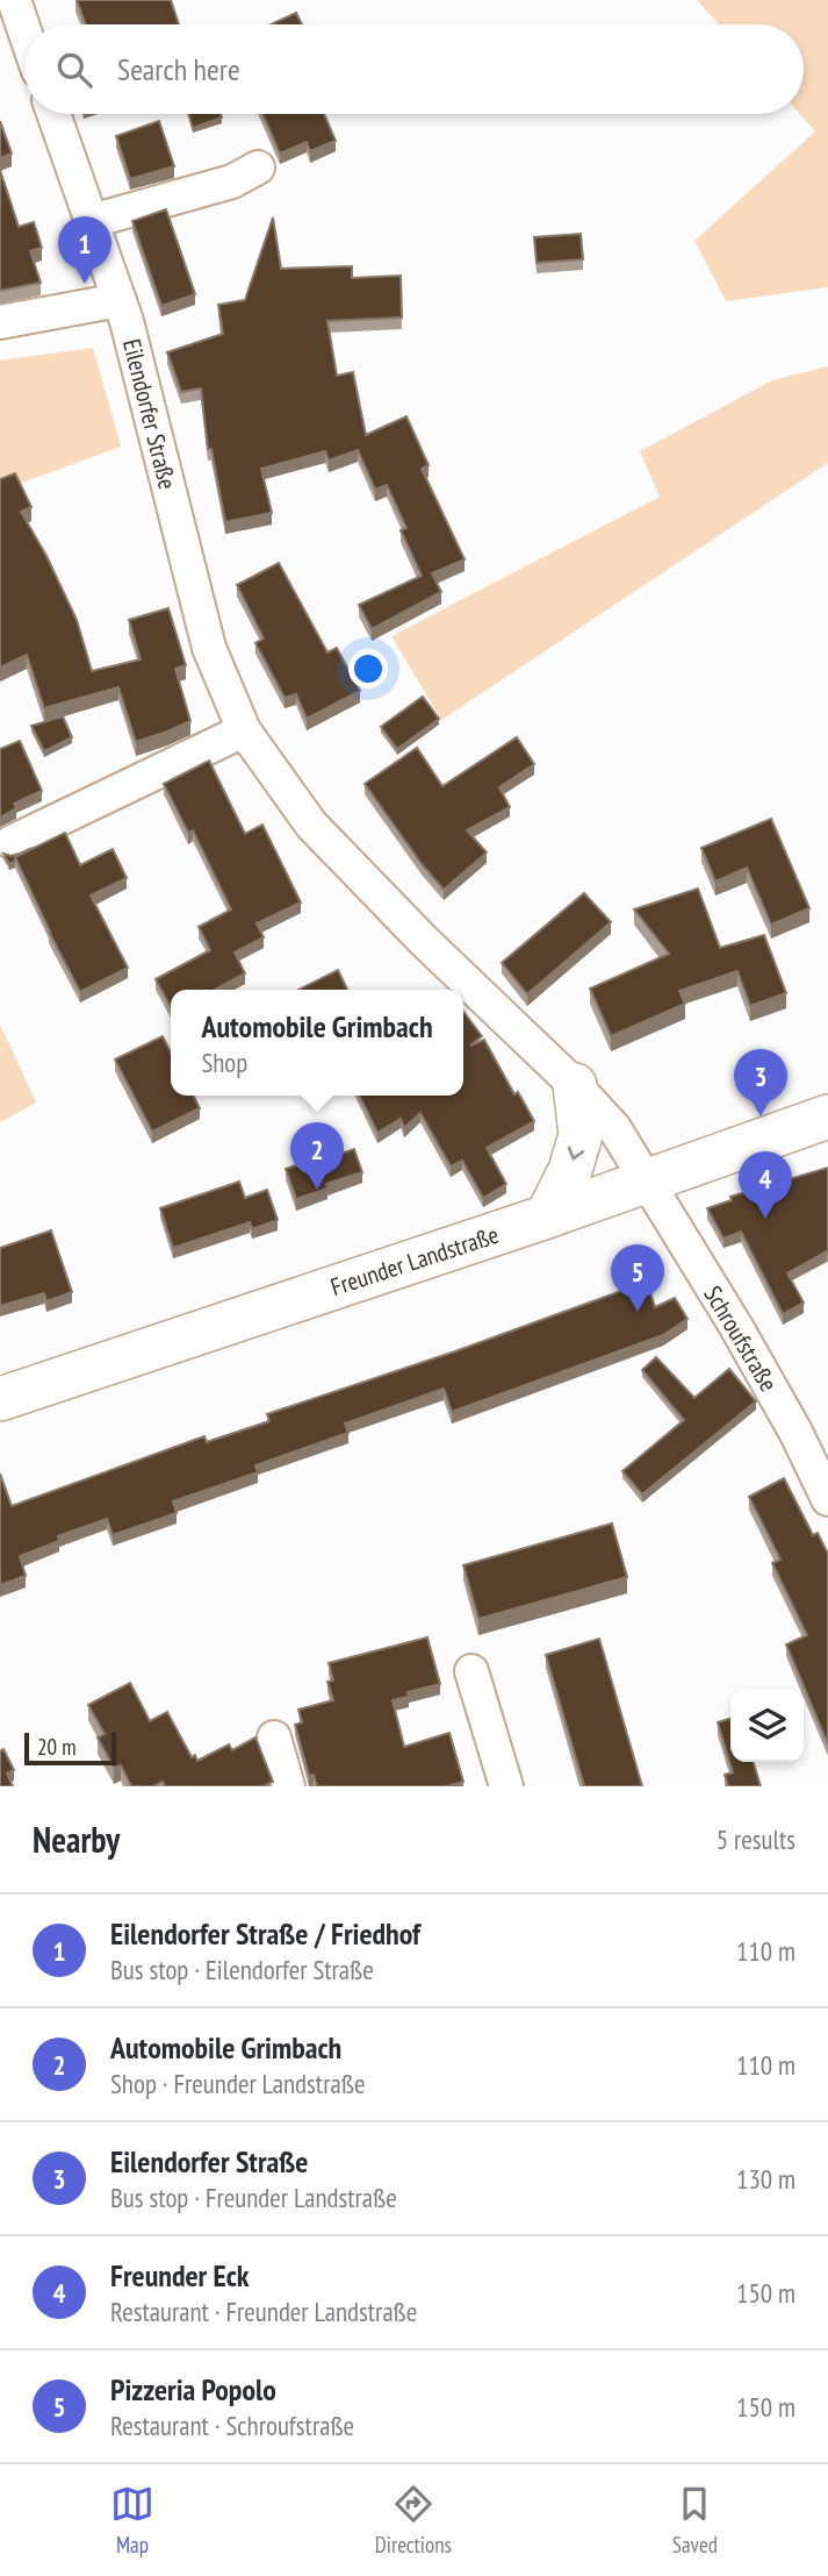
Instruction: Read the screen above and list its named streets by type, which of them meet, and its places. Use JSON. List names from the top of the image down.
{
  "streets": {
    "main road": ["Freunder Landstraße"],
    "street": ["Eilendorfer Straße", "Schroufstraße"]
  },
  "crossings": [
    ["Eilendorfer Straße", "Freunder Landstraße"],
    ["Eilendorfer Straße", "Schroufstraße"],
    ["Freunder Landstraße", "Schroufstraße"]
  ],
  "scale_bar": "20 m",
  "page": {
    "search": "Search here",
    "pins": [
      "1",
      "3",
      "2",
      "4",
      "5"
    ],
    "popup": ["Automobile Grimbach", "Shop"],
    "scale": "20 m",
    "heading": ["Nearby", "5 results"],
    "list": [
      {
        "mark": "1",
        "name": "Eilendorfer Straße / Friedhof",
        "note": "Bus stop · Eilendorfer Straße",
        "value": "110 m"
      },
      {
        "mark": "2",
        "name": "Automobile Grimbach",
        "note": "Shop · Freunder Landstraße",
        "value": "110 m"
      },
      {
        "mark": "3",
        "name": "Eilendorfer Straße",
        "note": "Bus stop · Freunder Landstraße",
        "value": "130 m"
      },
      {
        "mark": "4",
        "name": "Freunder Eck",
        "note": "Restaurant · Freunder Landstraße",
        "value": "150 m"
      },
      {
        "mark": "5",
        "name": "Pizzeria Popolo",
        "note": "Restaurant · Schroufstraße",
        "value": "150 m"
      }
    ],
    "nav": ["Map", "Directions", "Saved"]
  }
}
